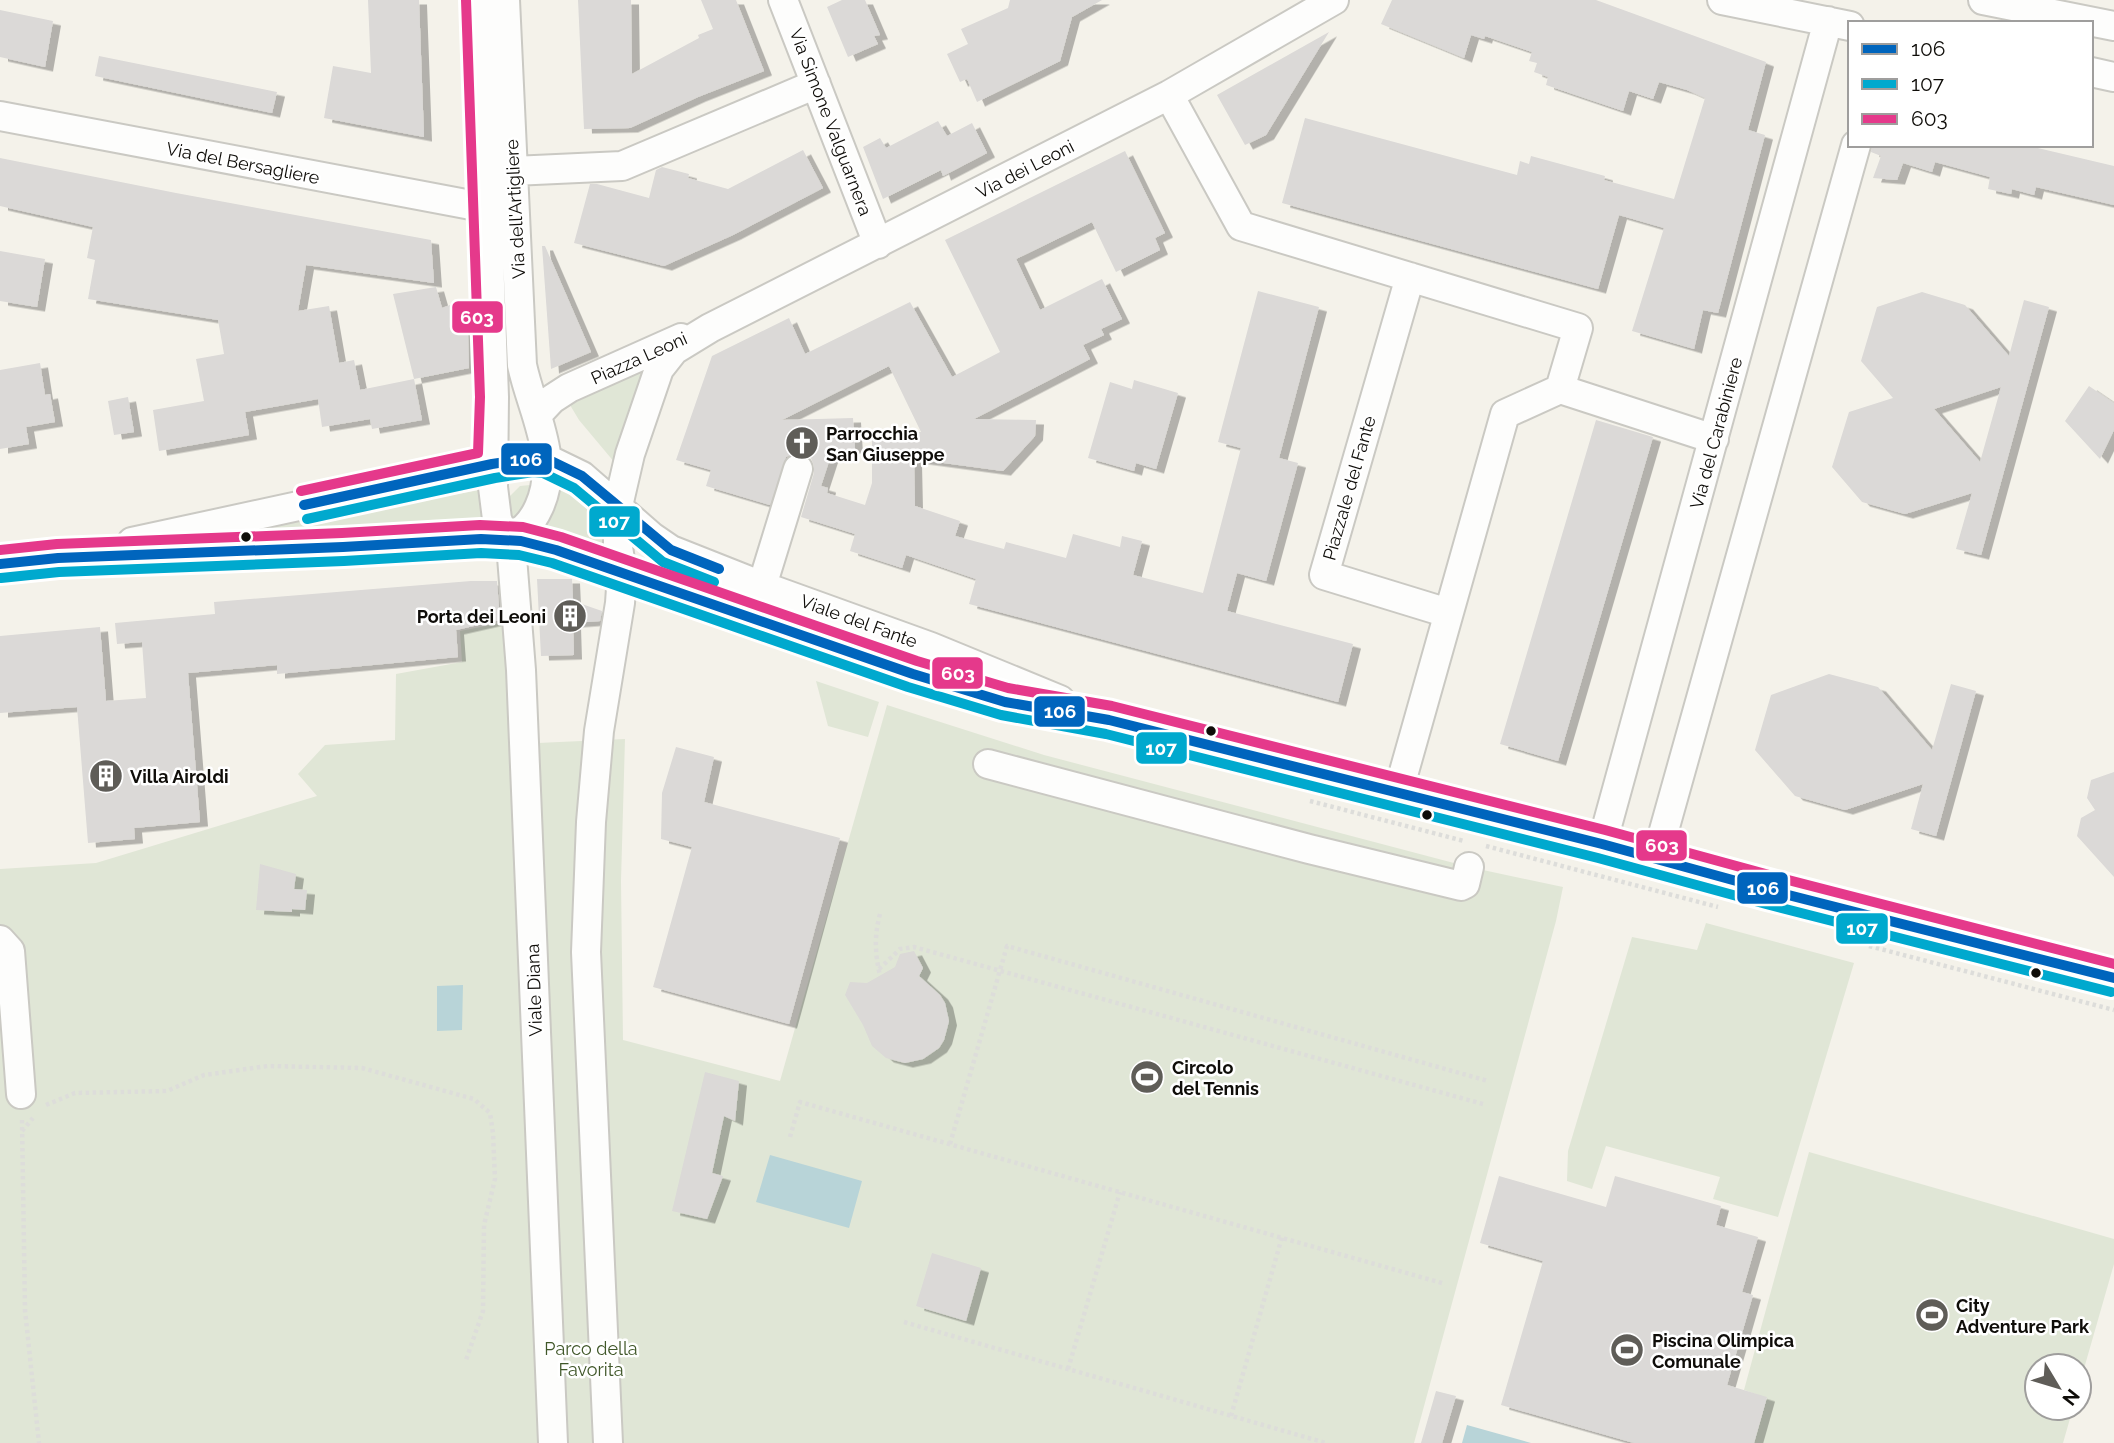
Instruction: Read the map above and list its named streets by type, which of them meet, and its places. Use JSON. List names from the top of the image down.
{
  "streets": {
    "street": [
      "Via Simone Valguarnera",
      "Via del Bersagliere",
      "Via dei Leoni",
      "Via dell'Artigliere",
      "Piazza Leoni",
      "Via del Carabiniere",
      "Piazzale del Fante",
      "Viale del Fante",
      "Viale Diana"
    ]
  },
  "crossings": [
    ["Via Simone Valguarnera", "Via dei Leoni"],
    ["Via del Bersagliere", "Via dell'Artigliere"],
    ["Via dei Leoni", "Piazza Leoni"],
    ["Via dell'Artigliere", "Piazza Leoni"],
    ["Via dell'Artigliere", "Viale del Fante"],
    ["Via dell'Artigliere", "Viale Diana"],
    ["Piazza Leoni", "Viale del Fante"],
    ["Via del Carabiniere", "Viale del Fante"],
    ["Viale del Fante", "Viale Diana"]
  ],
  "parks": ["Parco della Favorita"],
  "places": {
    "church": ["Parrocchia San Giuseppe"],
    "building": ["Porta dei Leoni", "Villa Airoldi"],
    "sports": ["Circolo del Tennis", "City Adventure Park", "Piscina Olimpica Comunale"]
  },
  "lines": ["transit line 603", "transit line 106", "transit line 107"],
  "legend": ["106", "107", "603"],
  "north": "bottom right"
}
